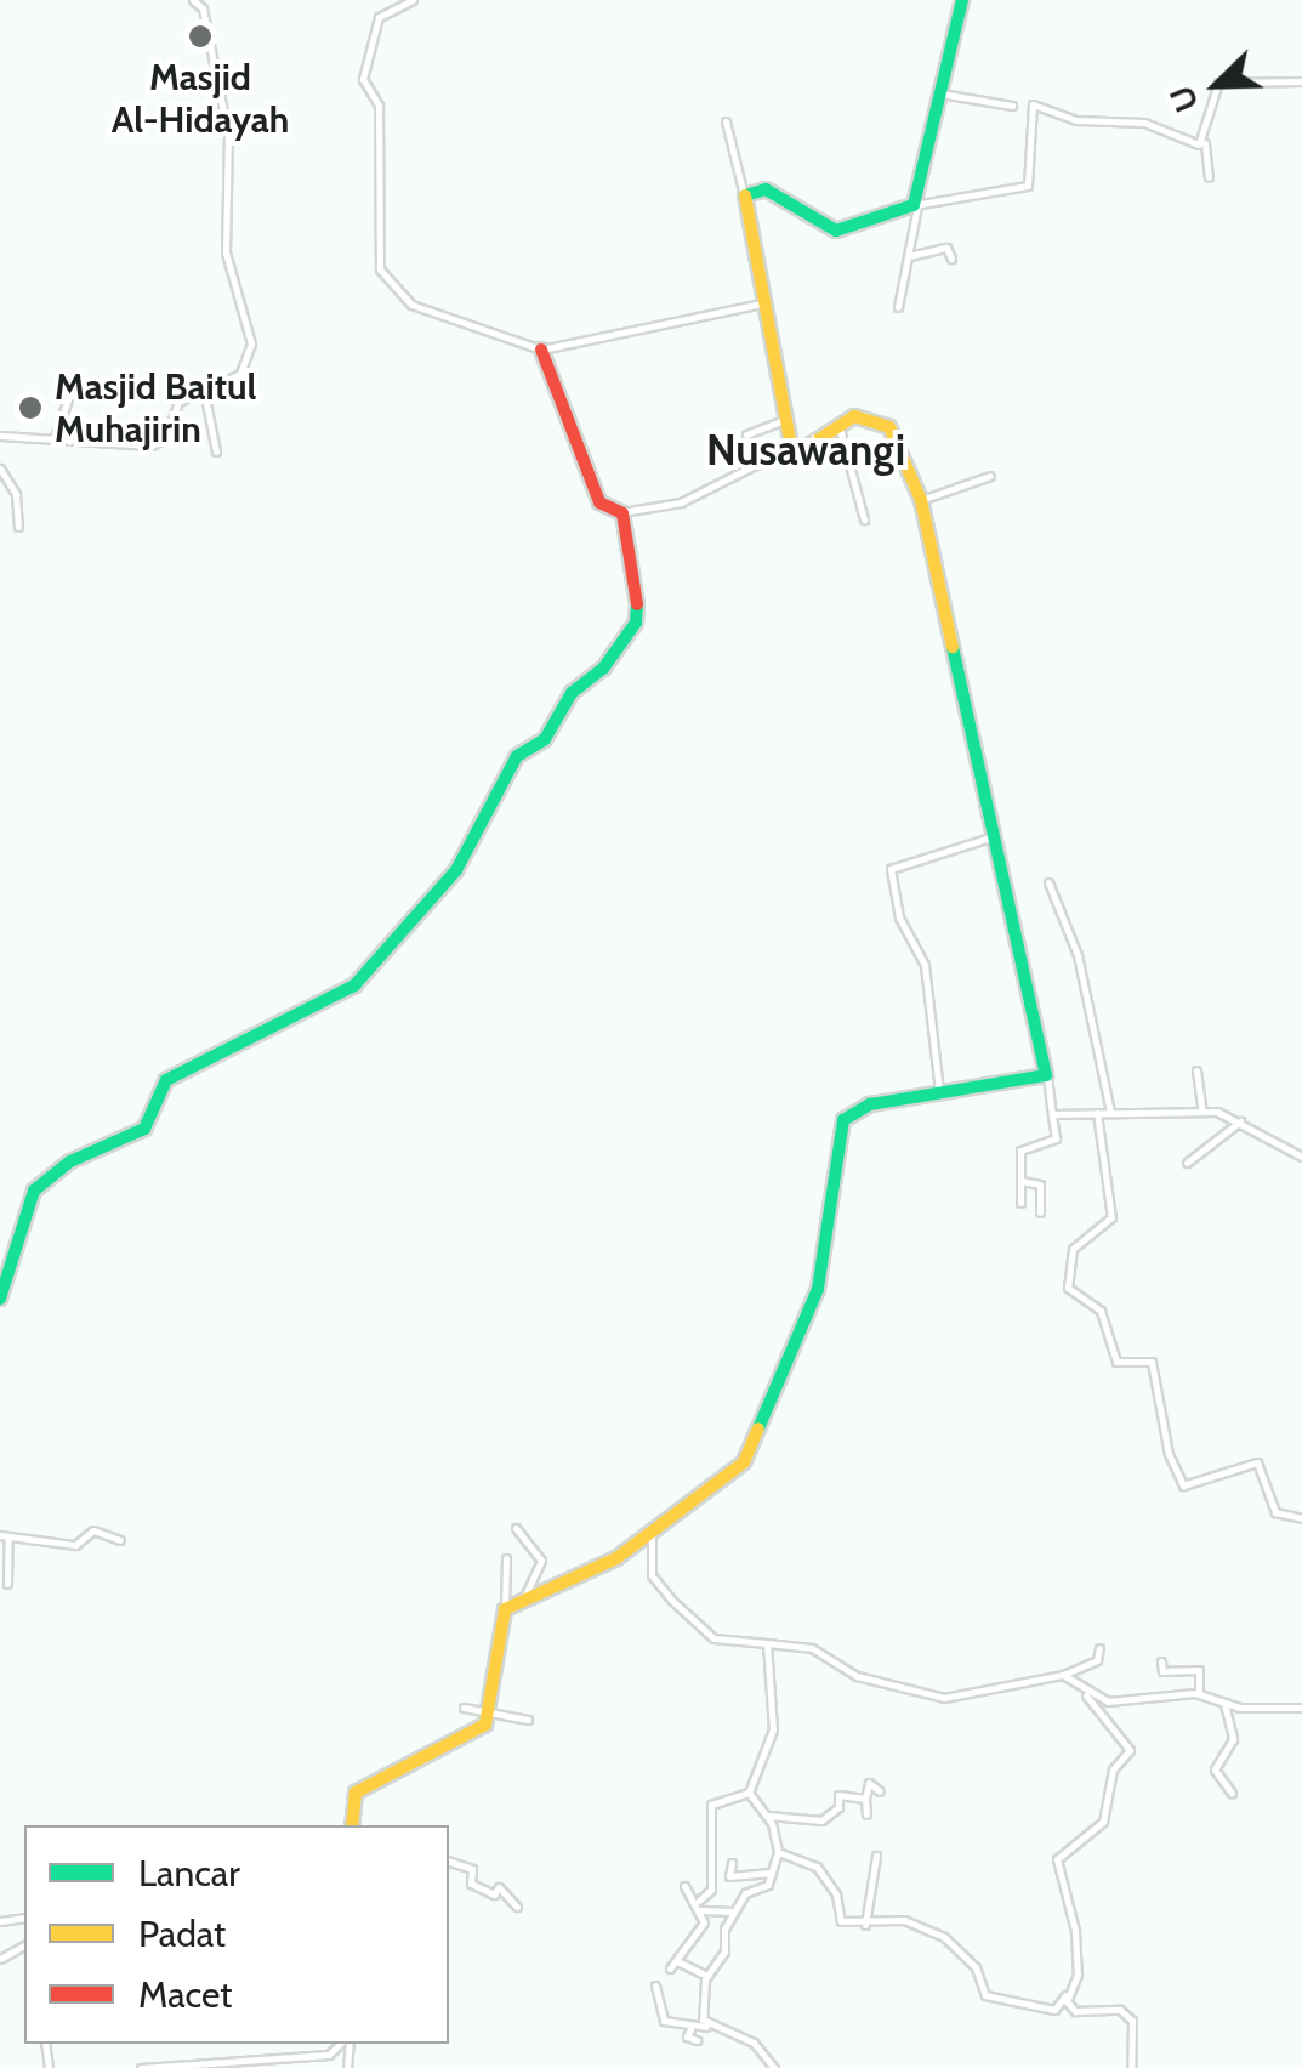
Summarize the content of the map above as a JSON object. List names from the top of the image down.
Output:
{
  "districts": ["Nusawangi"],
  "places": ["Masjid Al-Hidayah", "Masjid Baitul Muhajirin"],
  "legend": ["Lancar", "Padat", "Macet"],
  "north": "bottom left"
}
